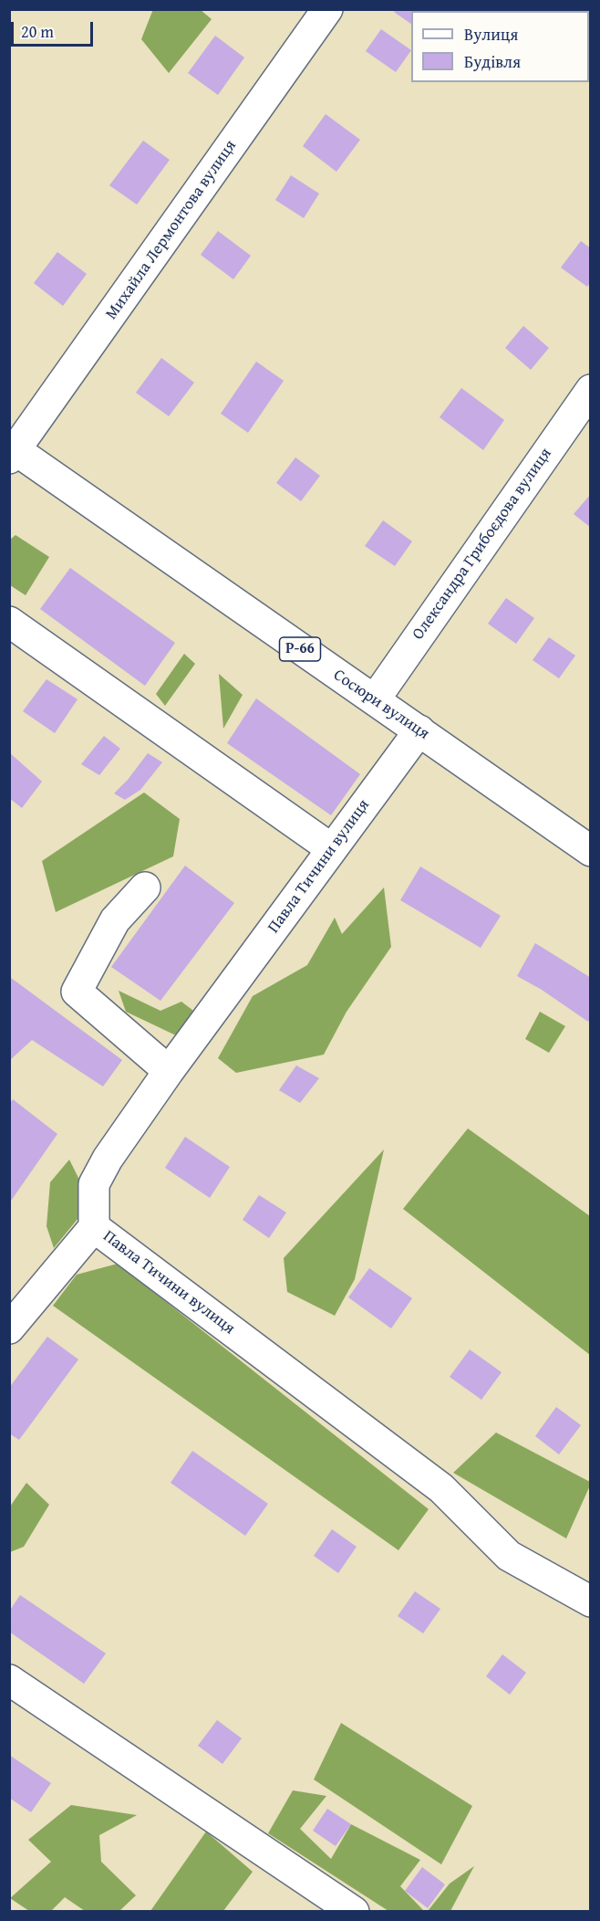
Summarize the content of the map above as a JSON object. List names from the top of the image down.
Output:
{
  "streets": {
    "street": [
      "Михайла Лермонтова вулиця",
      "Олександра Грибоєдова вулиця",
      "Р-66",
      "Сосюри вулиця",
      "Павла Тичини вулиця"
    ]
  },
  "crossings": [
    ["Михайла Лермонтова вулиця", "Сосюри вулиця"],
    ["Олександра Грибоєдова вулиця", "Сосюри вулиця"],
    ["Сосюри вулиця", "Павла Тичини вулиця"]
  ],
  "legend": ["Вулиця", "Будівля"],
  "scale_bar": "20 m"
}
